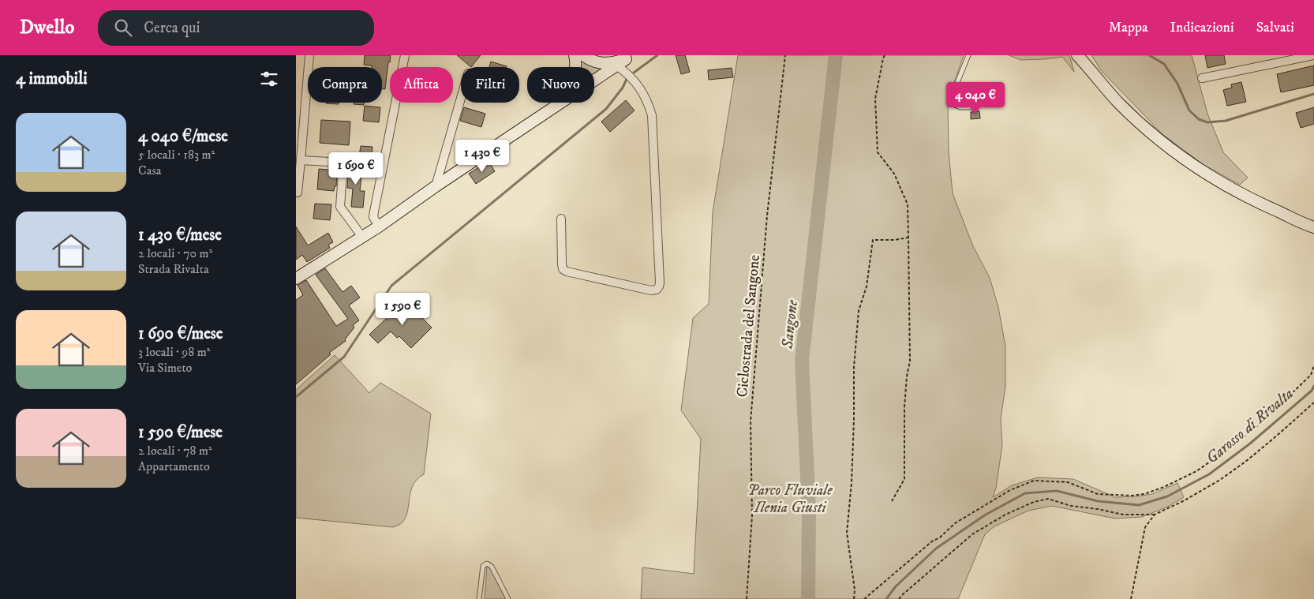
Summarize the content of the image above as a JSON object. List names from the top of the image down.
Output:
{
  "streets": {
    "path": ["Ciclostrada del Sangone"]
  },
  "water": ["Sangone", "Garosso di Rivalta"],
  "parks": ["Parco Fluviale Ilenia Giusti"],
  "page": {
    "header": "Dwello",
    "search": "Cerca qui",
    "nav": ["Mappa", "Indicazioni", "Salvati"],
    "heading": "4 immobili",
    "chip": [
      "Compra",
      "Affitta",
      "Filtri",
      "Nuovo"
    ],
    "price": [
      "4 040 €",
      "1 430 €",
      "1 690 €",
      "1 590 €"
    ],
    "list": [
      {
        "name": "4 040 €/mese",
        "note": "5 locali · 183 m² · Casa"
      },
      {
        "name": "1 430 €/mese",
        "note": "2 locali · 70 m² · Strada Rivalta"
      },
      {
        "name": "1 690 €/mese",
        "note": "3 locali · 98 m² · Via Simeto"
      },
      {
        "name": "1 590 €/mese",
        "note": "2 locali · 78 m² · Appartamento"
      }
    ]
  }
}
